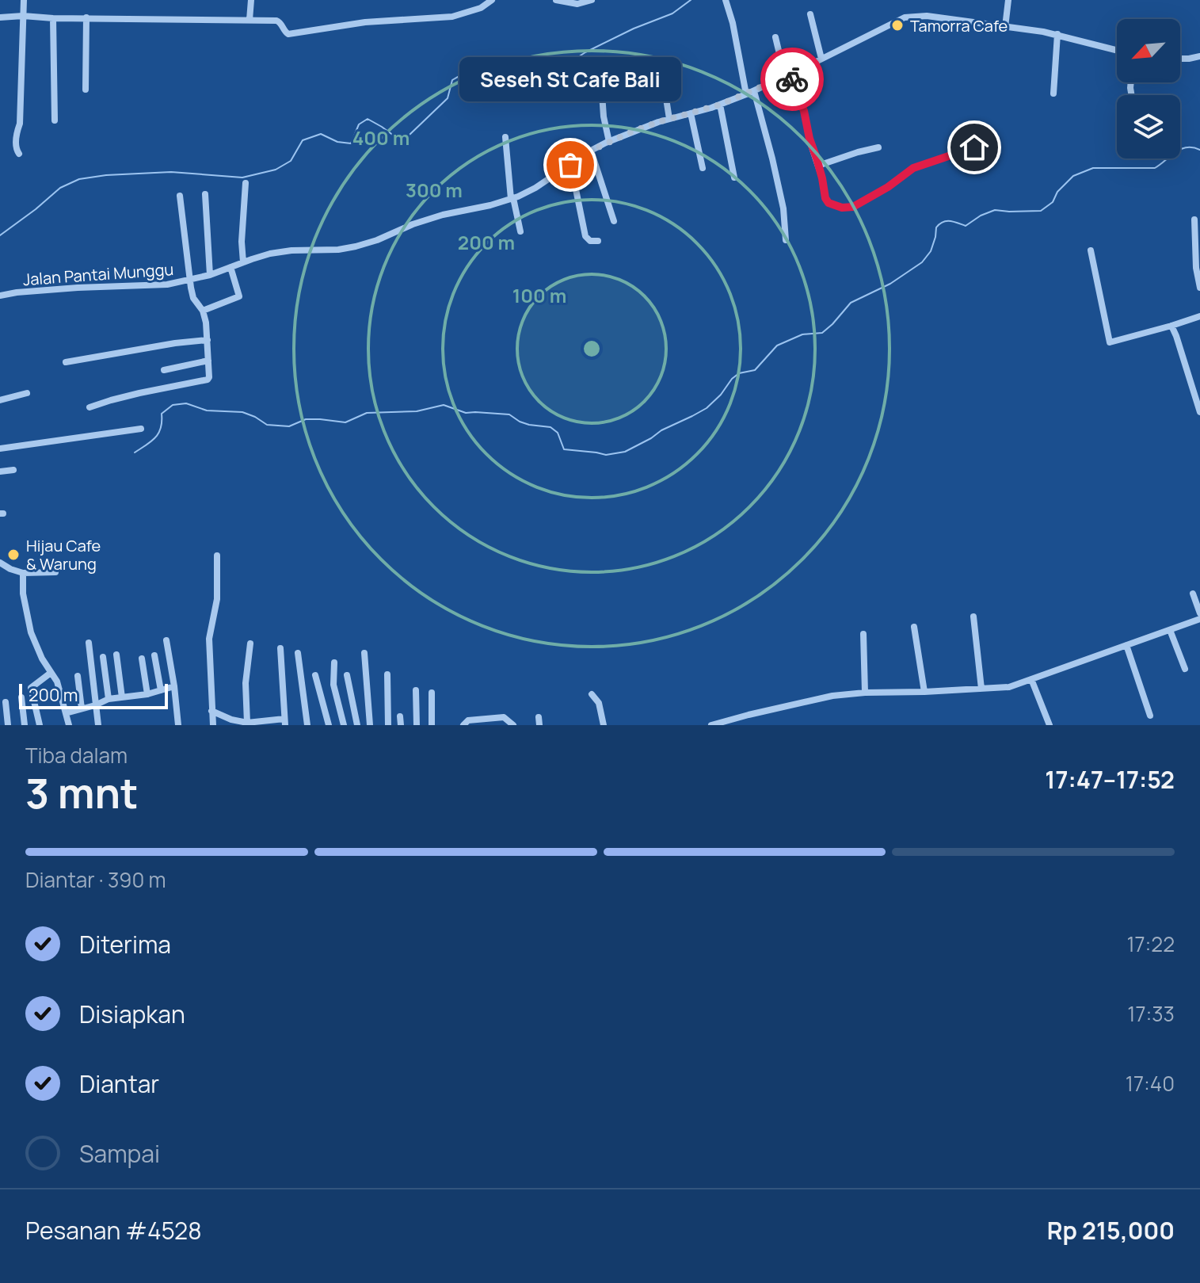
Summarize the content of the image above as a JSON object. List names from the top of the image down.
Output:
{
  "streets": {
    "street": ["Jalan Pantai Munggu"]
  },
  "places": ["Tamorra Cafe", "Seseh St Cafe Bali", "Hijau Cafe & Warung"],
  "scale_bar": "200 m",
  "north": "bottom left",
  "page": {
    "bubble": "Seseh St Cafe Bali",
    "scale": "200 m",
    "heading": ["3 mnt", "Tiba dalam", "17:47–17:52"],
    "panel": ["Pesanan #4528", "Rp 215,000"],
    "bar": "Diantar · 390 m",
    "list": [
      ["Diterima", "17:22"],
      ["Disiapkan", "17:33"],
      ["Diantar", "17:40"],
      "Sampai"
    ]
  },
  "rings": [
    "400 m",
    "300 m",
    "200 m",
    "100 m"
  ]
}
